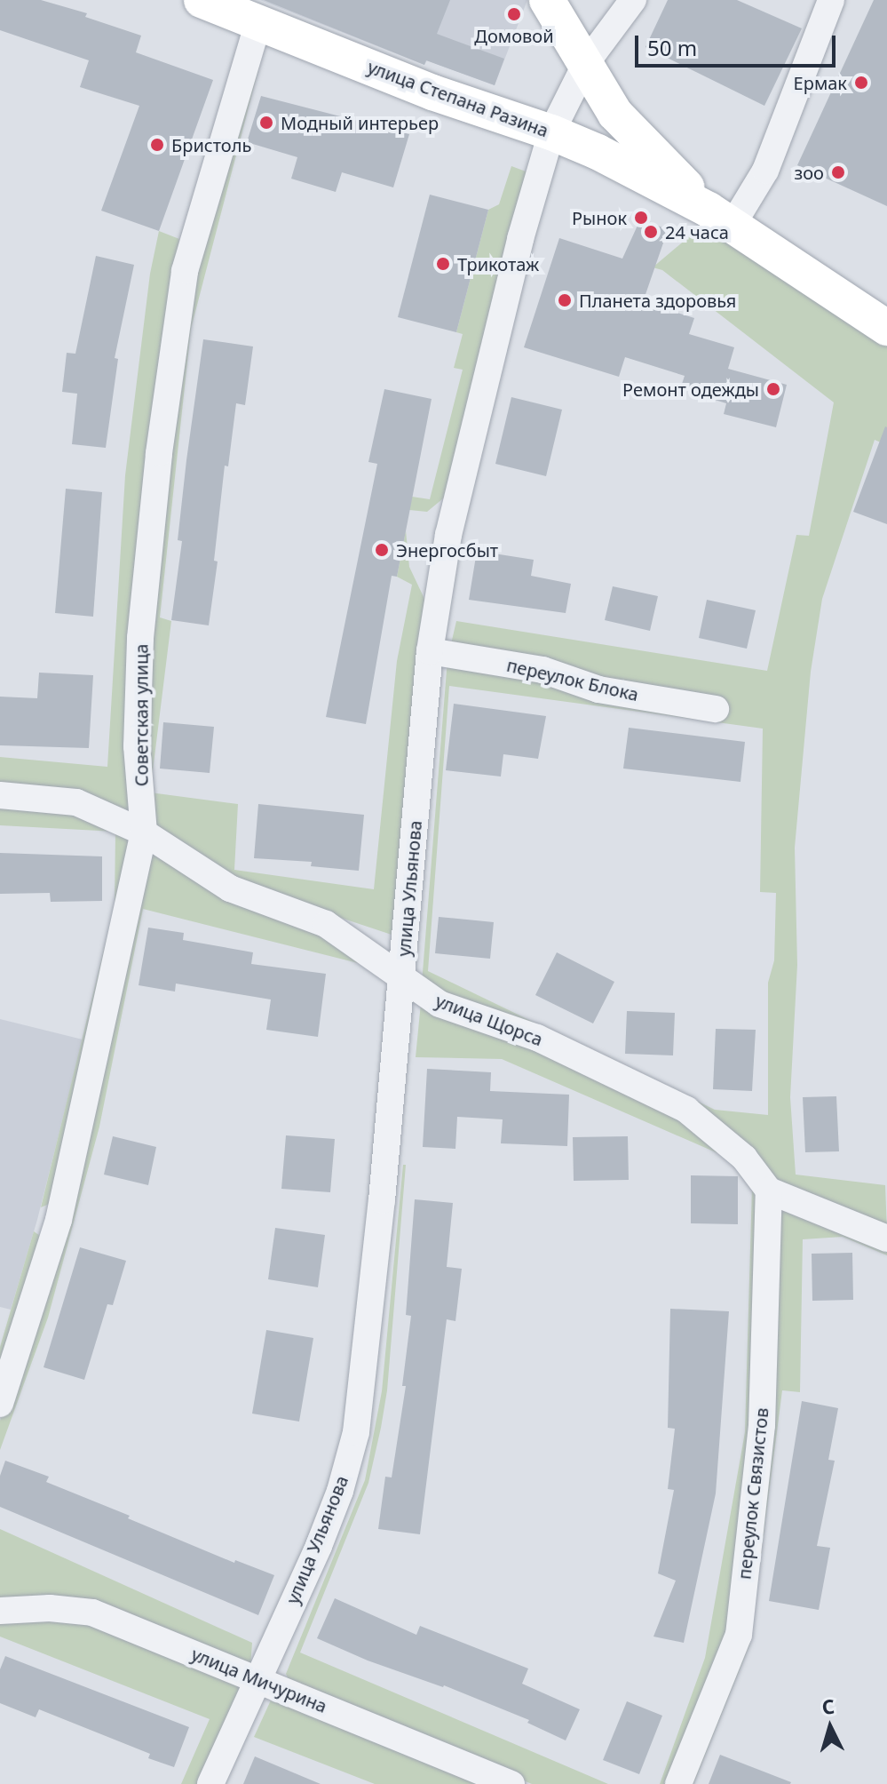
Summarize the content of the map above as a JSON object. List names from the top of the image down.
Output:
{
  "streets": {
    "main road": ["улица Степана Разина"],
    "street": [
      "переулок Блока",
      "Советская улица",
      "улица Ульянова",
      "улица Щорса",
      "переулок Связистов",
      "улица Мичурина"
    ]
  },
  "crossings": [
    ["улица Степана Разина", "Советская улица"],
    ["улица Степана Разина", "улица Ульянова"],
    ["переулок Блока", "улица Ульянова"],
    ["Советская улица", "улица Щорса"],
    ["улица Ульянова", "улица Щорса"],
    ["улица Ульянова", "улица Мичурина"],
    ["улица Щорса", "переулок Связистов"]
  ],
  "places": [
    "Домовой",
    "Ермак",
    "Модный интерьер",
    "Бристоль",
    "зоо",
    "Рынок",
    "24 часа",
    "Трикотаж",
    "Планета здоровья",
    "Ремонт одежды",
    "Энергосбыт"
  ],
  "scale_bar": "50 m",
  "north": "top"
}
